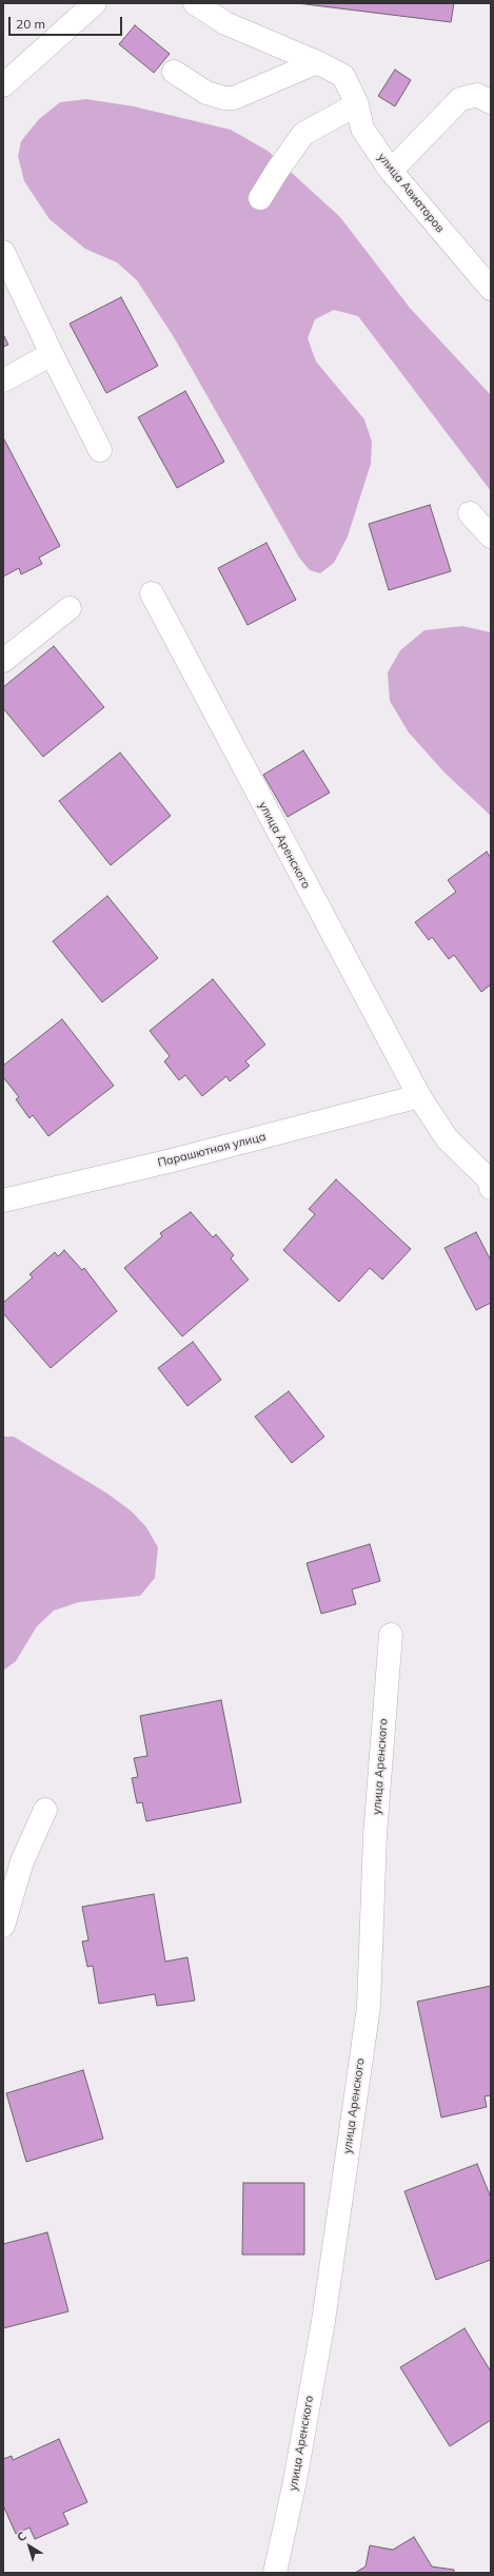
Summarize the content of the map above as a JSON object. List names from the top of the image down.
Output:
{
  "streets": {
    "street": ["улица Авиаторов", "улица Аренского", "Парашютная улица"]
  },
  "crossings": [
    ["улица Аренского", "Парашютная улица"]
  ],
  "scale_bar": "20 m",
  "north": "top left"
}
